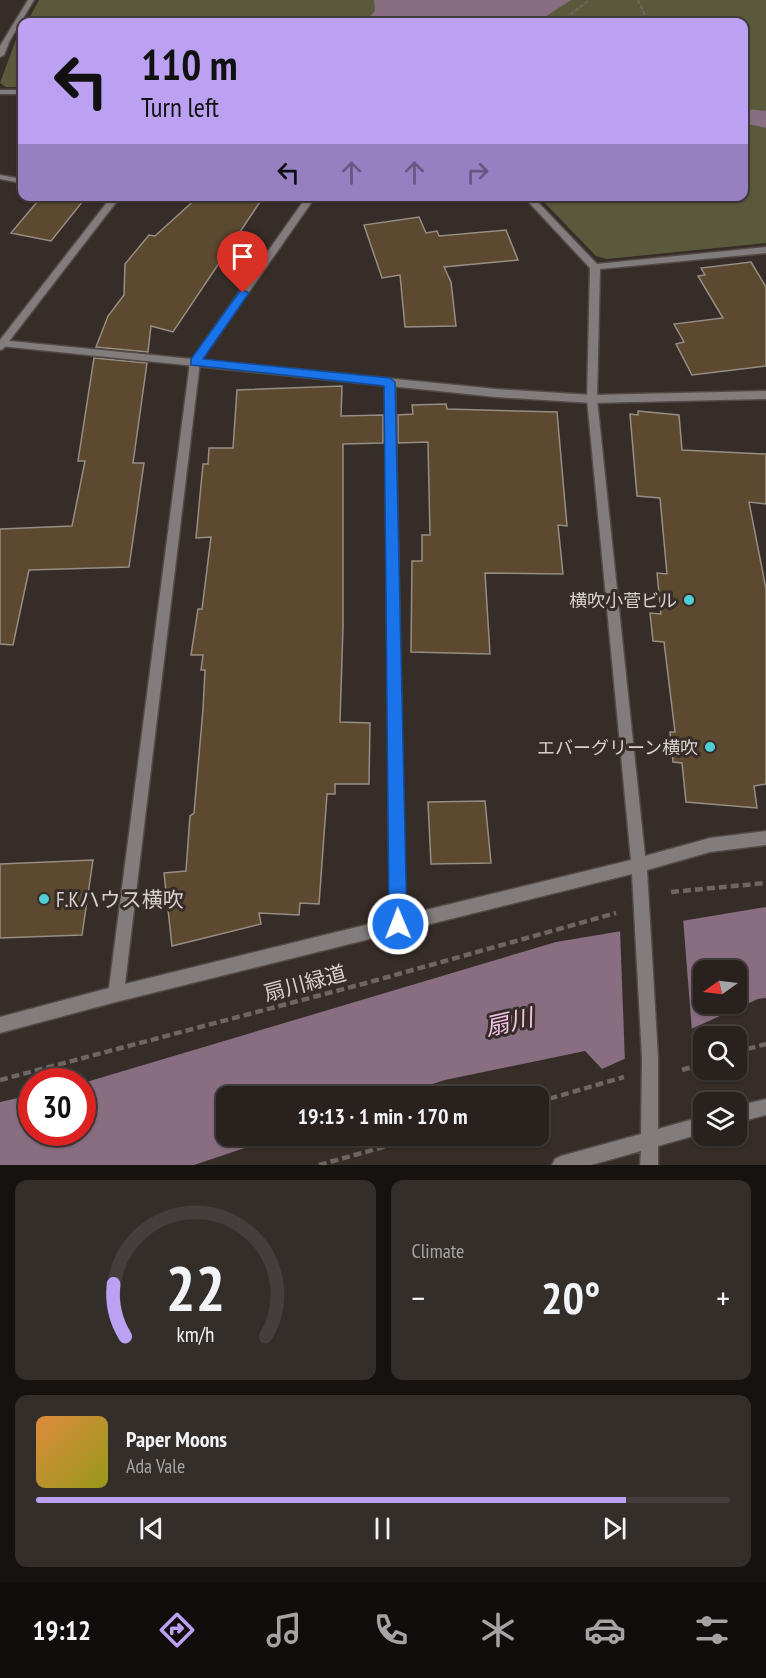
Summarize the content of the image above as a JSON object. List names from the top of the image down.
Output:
{
  "streets": {
    "path": ["扇川緑道"]
  },
  "water": ["扇川"],
  "places": ["横吹小菅ビル", "エバーグリーン横吹", "F.Kハウス横吹"],
  "north": "left",
  "page": {
    "turn": ["110 m", "Turn left"],
    "limit": "30",
    "trip": "19:13 · 1 min · 170 m",
    "tile": "Climate",
    "heat": ["−", "20°", "+"],
    "song": ["Paper Moons", "Ada Vale"],
    "tabs": "19:12",
    "gauge": ["22", "km/h"]
  }
}
